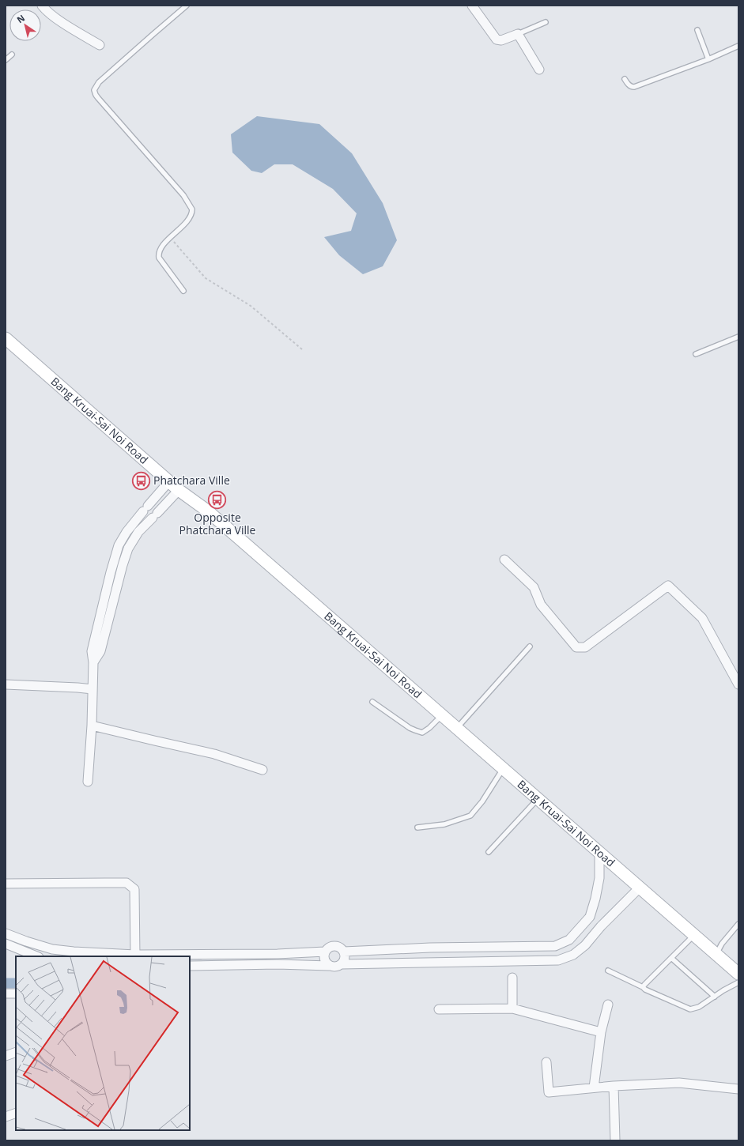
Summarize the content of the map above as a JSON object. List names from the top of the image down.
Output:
{
  "streets": {
    "main road": ["Bang Kruai-Sai Noi Road"]
  },
  "places": {
    "bus stop": ["Phatchara Ville", "Opposite Phatchara Ville"]
  },
  "north": "top left"
}
